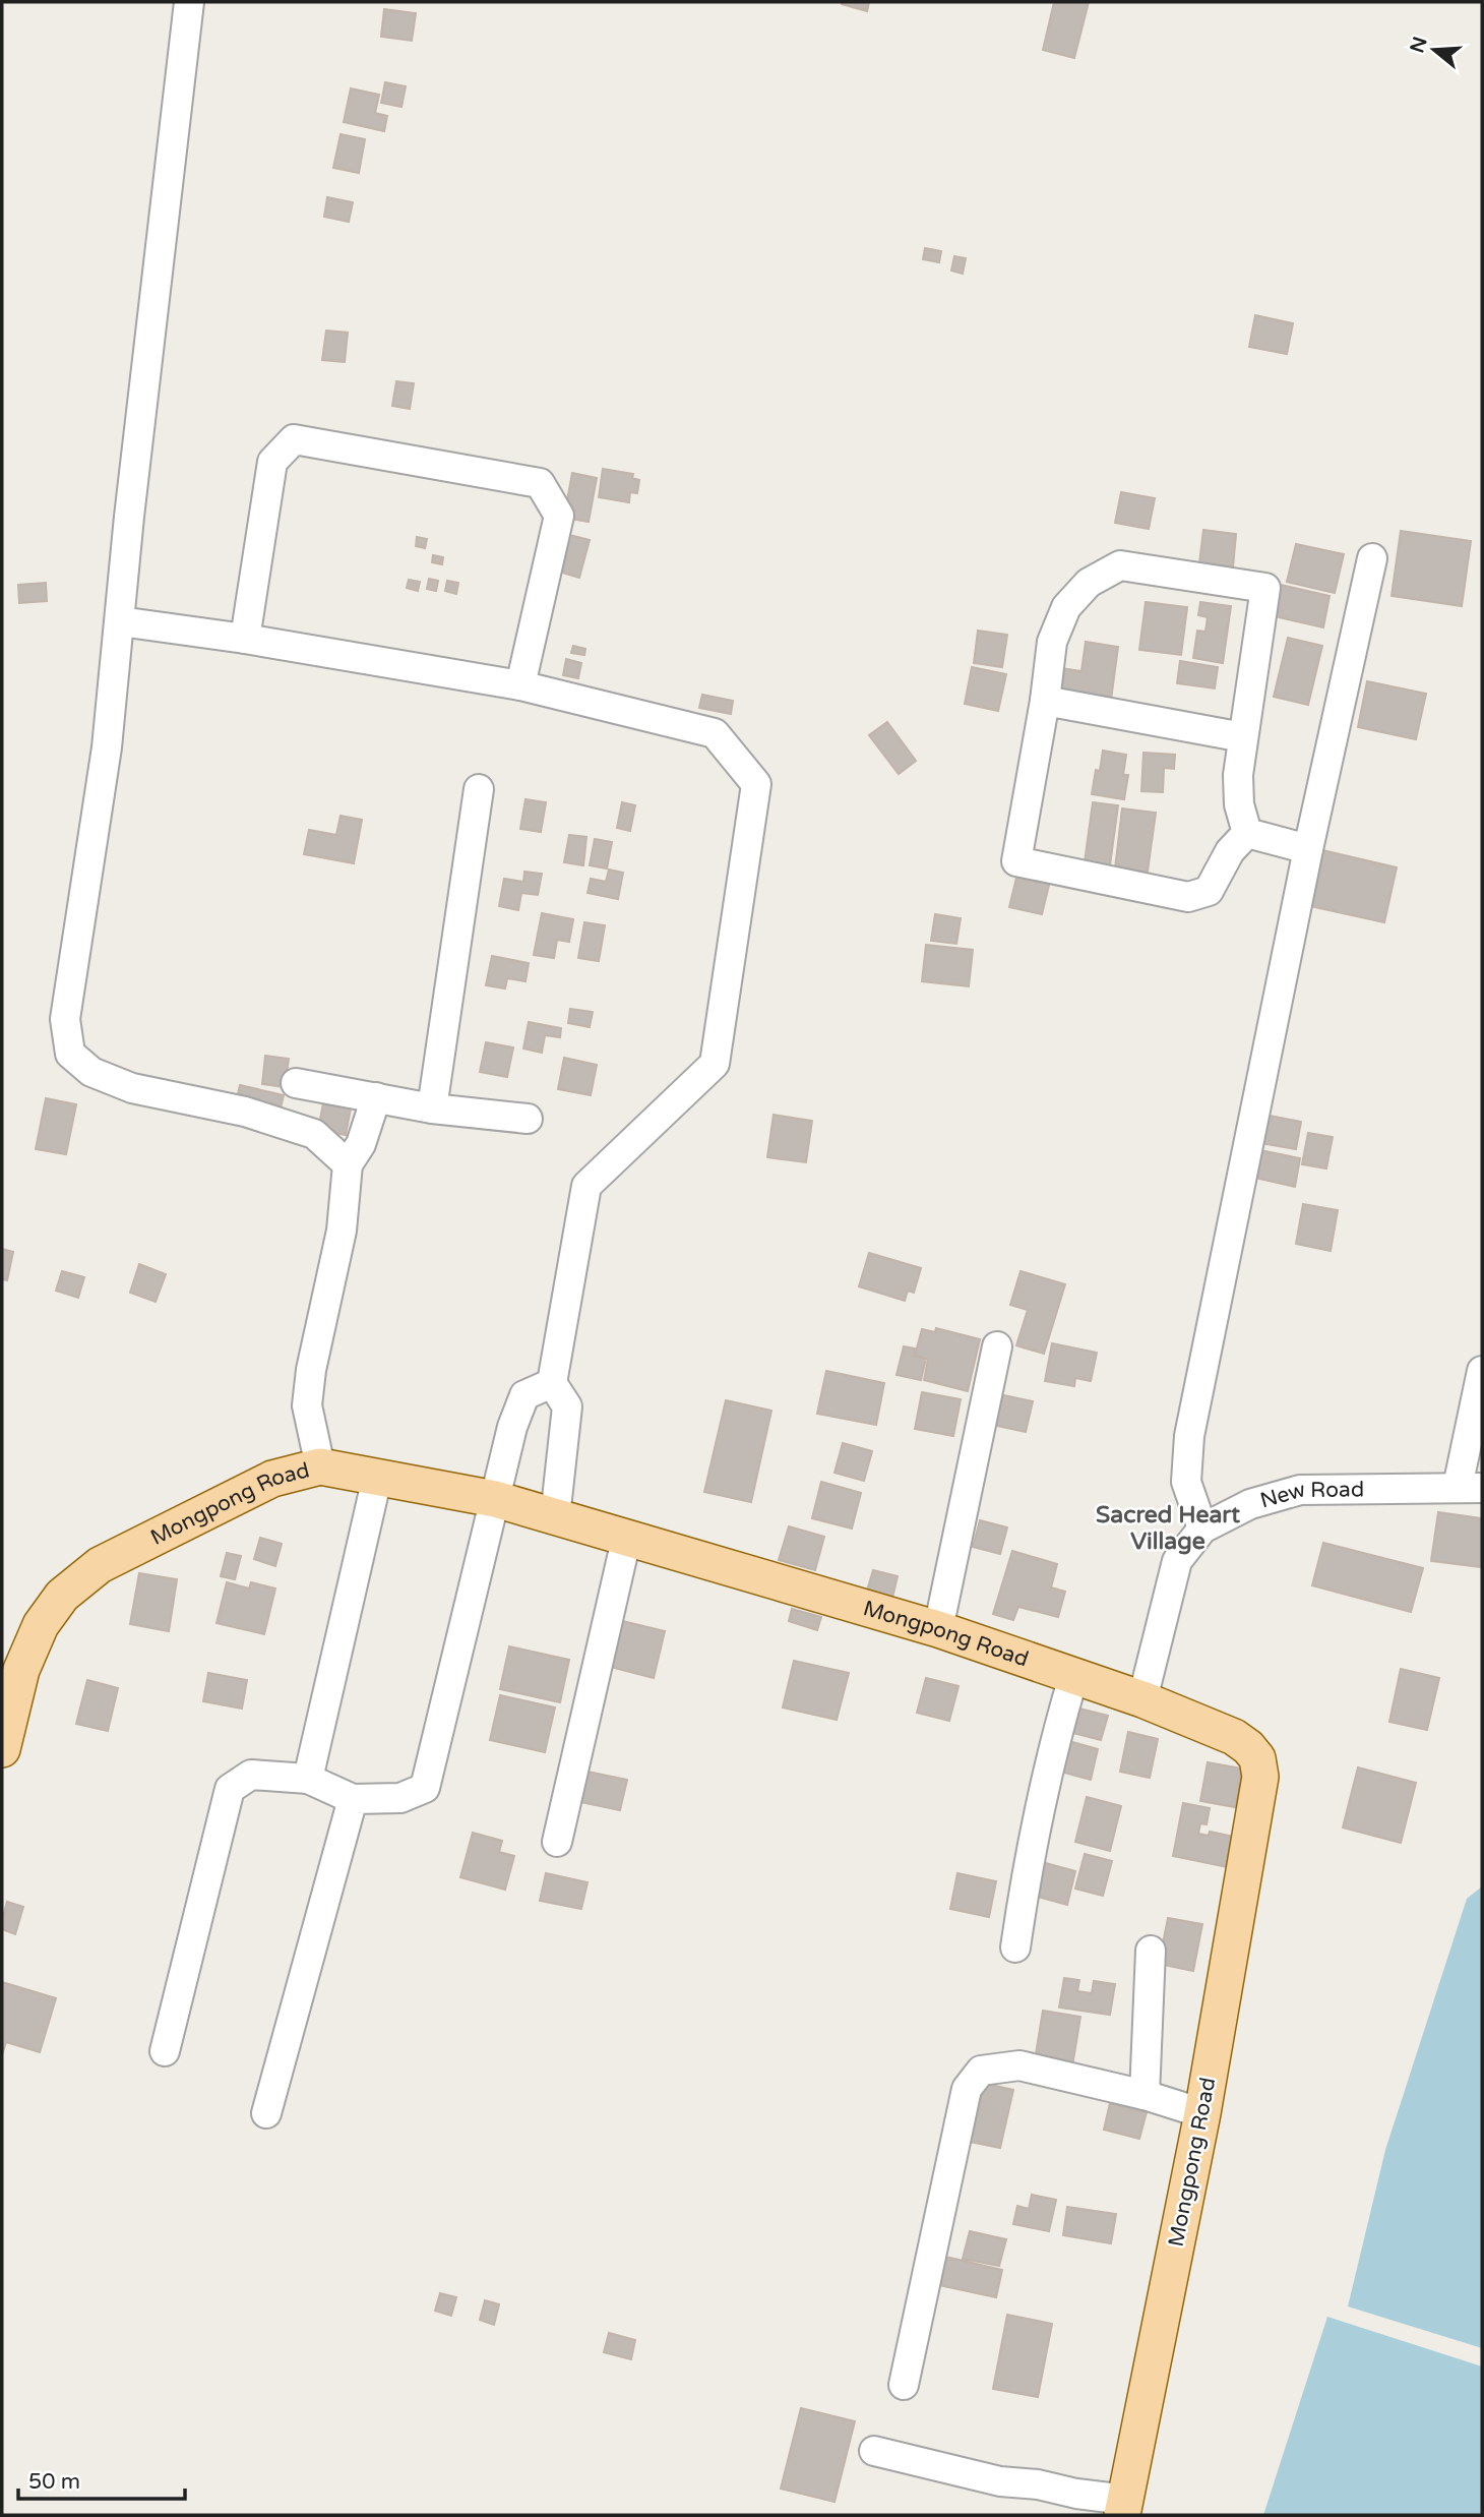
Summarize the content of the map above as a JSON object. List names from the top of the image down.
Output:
{
  "streets": {
    "main road": ["Mongpong Road"],
    "street": ["New Road"]
  },
  "crossings": [
    ["New Road", "Mongpong Road"]
  ],
  "districts": ["Sacred Heart Village"],
  "scale_bar": "50 m",
  "north": "left"
}
